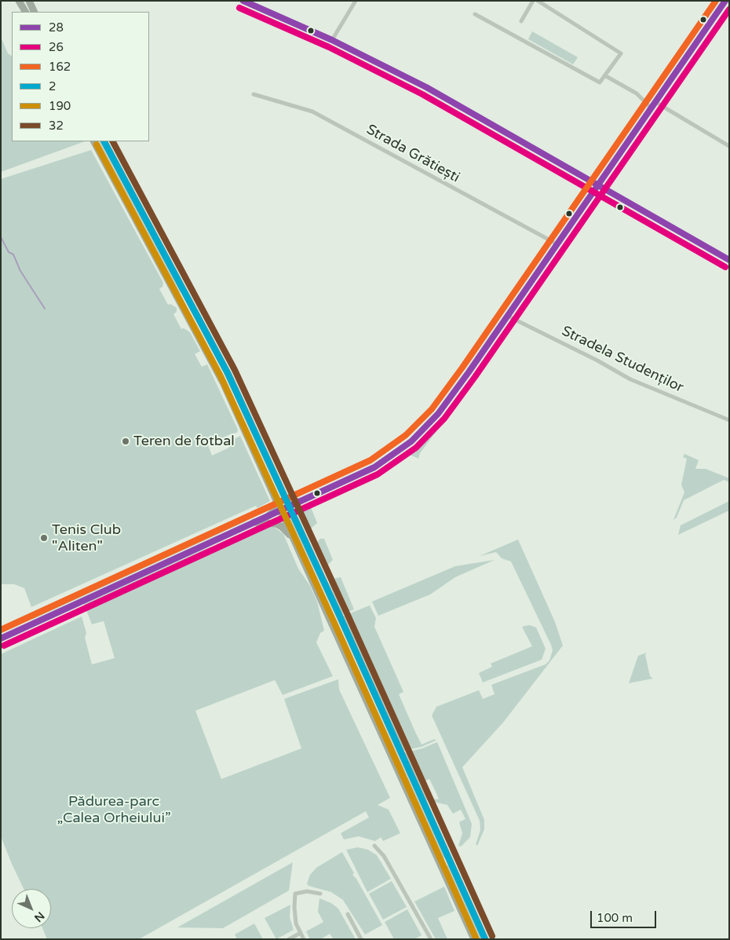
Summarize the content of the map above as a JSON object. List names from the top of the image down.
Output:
{
  "streets": {
    "street": ["Strada Grătiești", "Stradela Studenților"]
  },
  "parks": ["Pădurea-parc „Calea Orheiului”"],
  "places": ["Teren de fotbal", "Tenis Club \"Aliten\""],
  "lines": [
    "transit line 28",
    "transit line 162",
    "transit line 26",
    "transit line 2",
    "transit line 32",
    "transit line 190"
  ],
  "legend": [
    "28",
    "26",
    "162",
    "2",
    "190",
    "32"
  ],
  "scale_bar": "100 m",
  "north": "bottom right"
}
